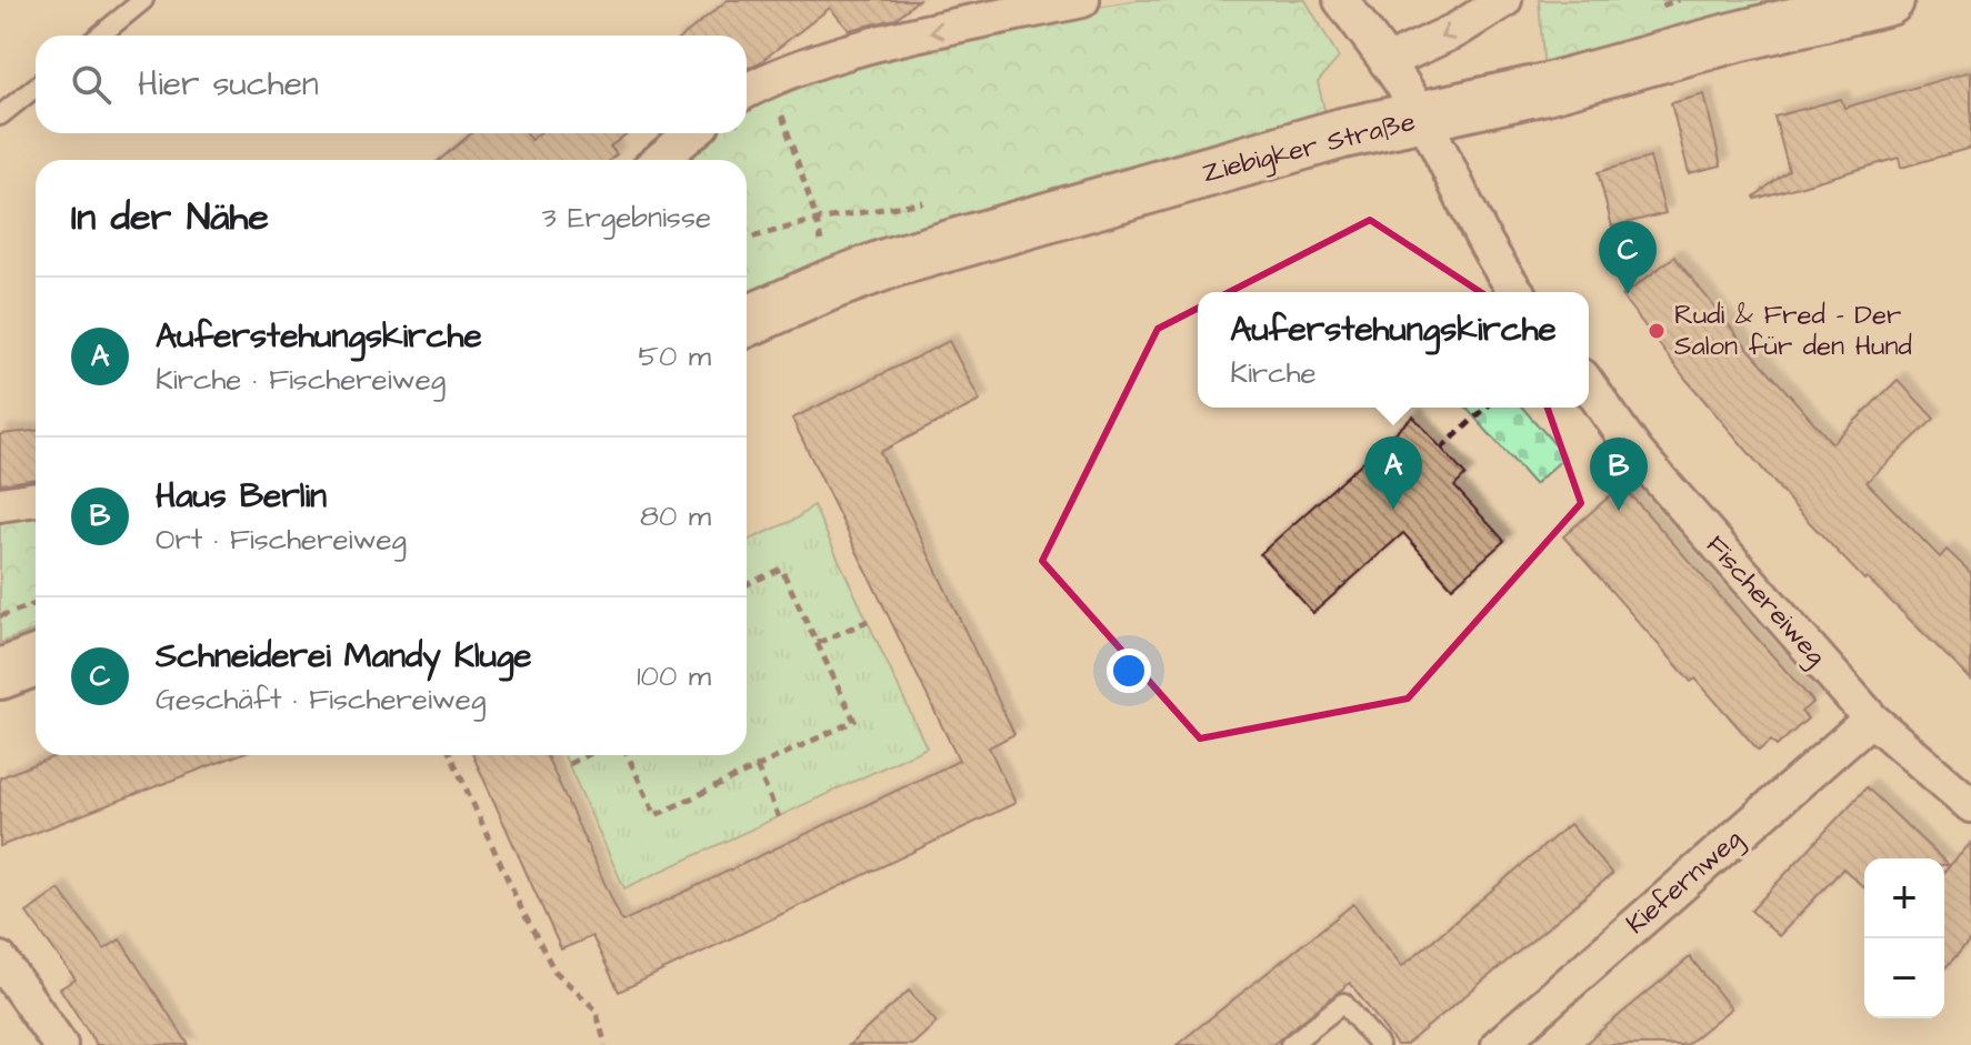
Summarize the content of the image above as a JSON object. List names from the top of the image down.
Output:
{
  "streets": {
    "main road": ["Ziebigker Straße"],
    "street": ["Fischereiweg", "Kiefernweg"]
  },
  "crossings": [
    ["Fischereiweg", "Kiefernweg"]
  ],
  "places": ["Rudi & Fred - Der Salon für den Hund"],
  "page": {
    "search": "Hier suchen",
    "heading": ["In der Nähe", "3 Ergebnisse"],
    "pins": ["C", "A", "B"],
    "list": [
      {
        "mark": "A",
        "name": "Auferstehungskirche",
        "note": "Kirche · Fischereiweg",
        "value": "50 m"
      },
      {
        "mark": "B",
        "name": "Haus Berlin",
        "note": "Ort · Fischereiweg",
        "value": "80 m"
      },
      {
        "mark": "C",
        "name": "Schneiderei Mandy Kluge",
        "note": "Geschäft · Fischereiweg",
        "value": "100 m"
      }
    ],
    "popup": ["Auferstehungskirche", "Kirche"],
    "map_buttons": ["+", "−"]
  }
}
